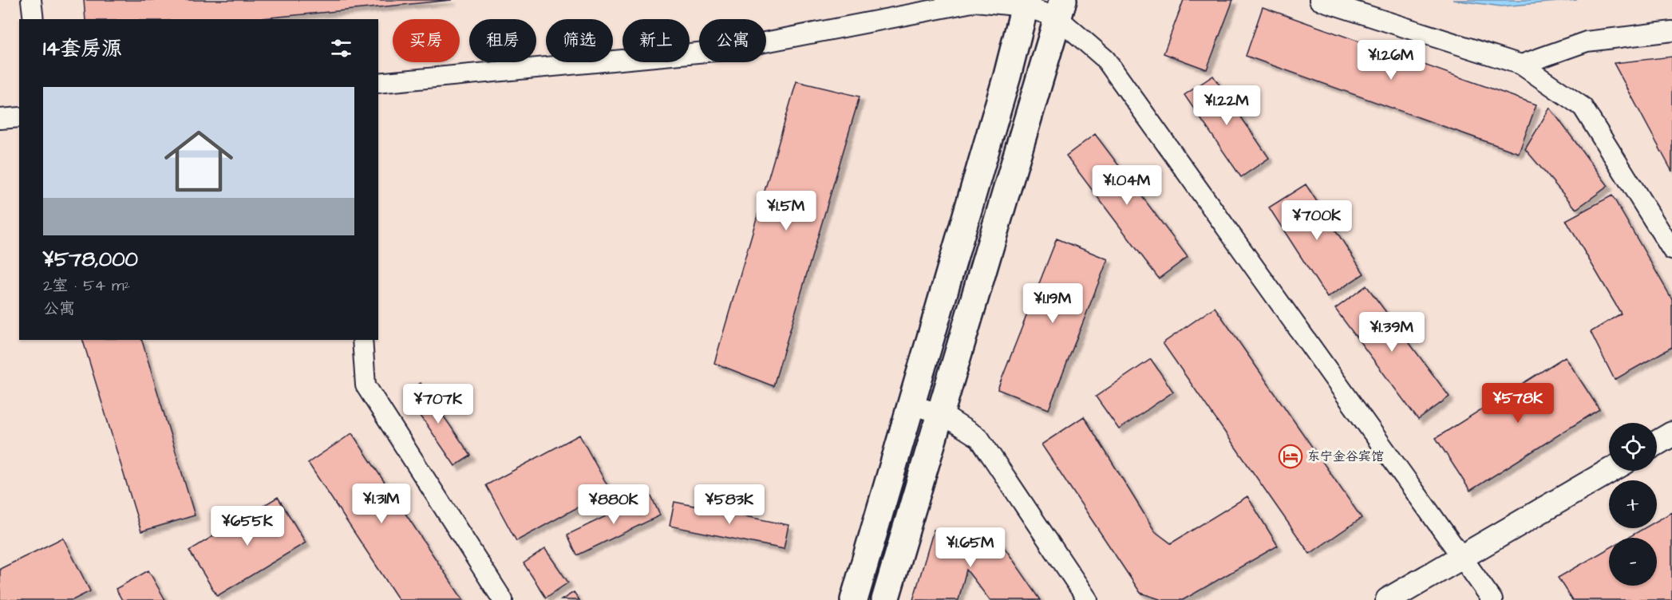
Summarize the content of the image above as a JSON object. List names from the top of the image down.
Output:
{
  "places": {
    "hotel": ["东宁金谷宾馆"]
  },
  "page": {
    "chip": [
      "买房",
      "租房",
      "筛选",
      "新上",
      "公寓"
    ],
    "heading": "14套房源",
    "price": [
      "¥1.26M",
      "¥1.22M",
      "¥1.04M",
      "¥1.5M",
      "¥700K",
      "¥1.19M",
      "¥1.39M",
      "¥578K",
      "¥707K",
      "¥1.31M",
      "¥880K",
      "¥583K",
      "¥655K",
      "¥1.65M"
    ],
    "list": [
      {
        "name": "¥578,000",
        "note": "2室 · 54 m² · 公寓"
      }
    ],
    "map_buttons": ["+", "−"]
  }
}
